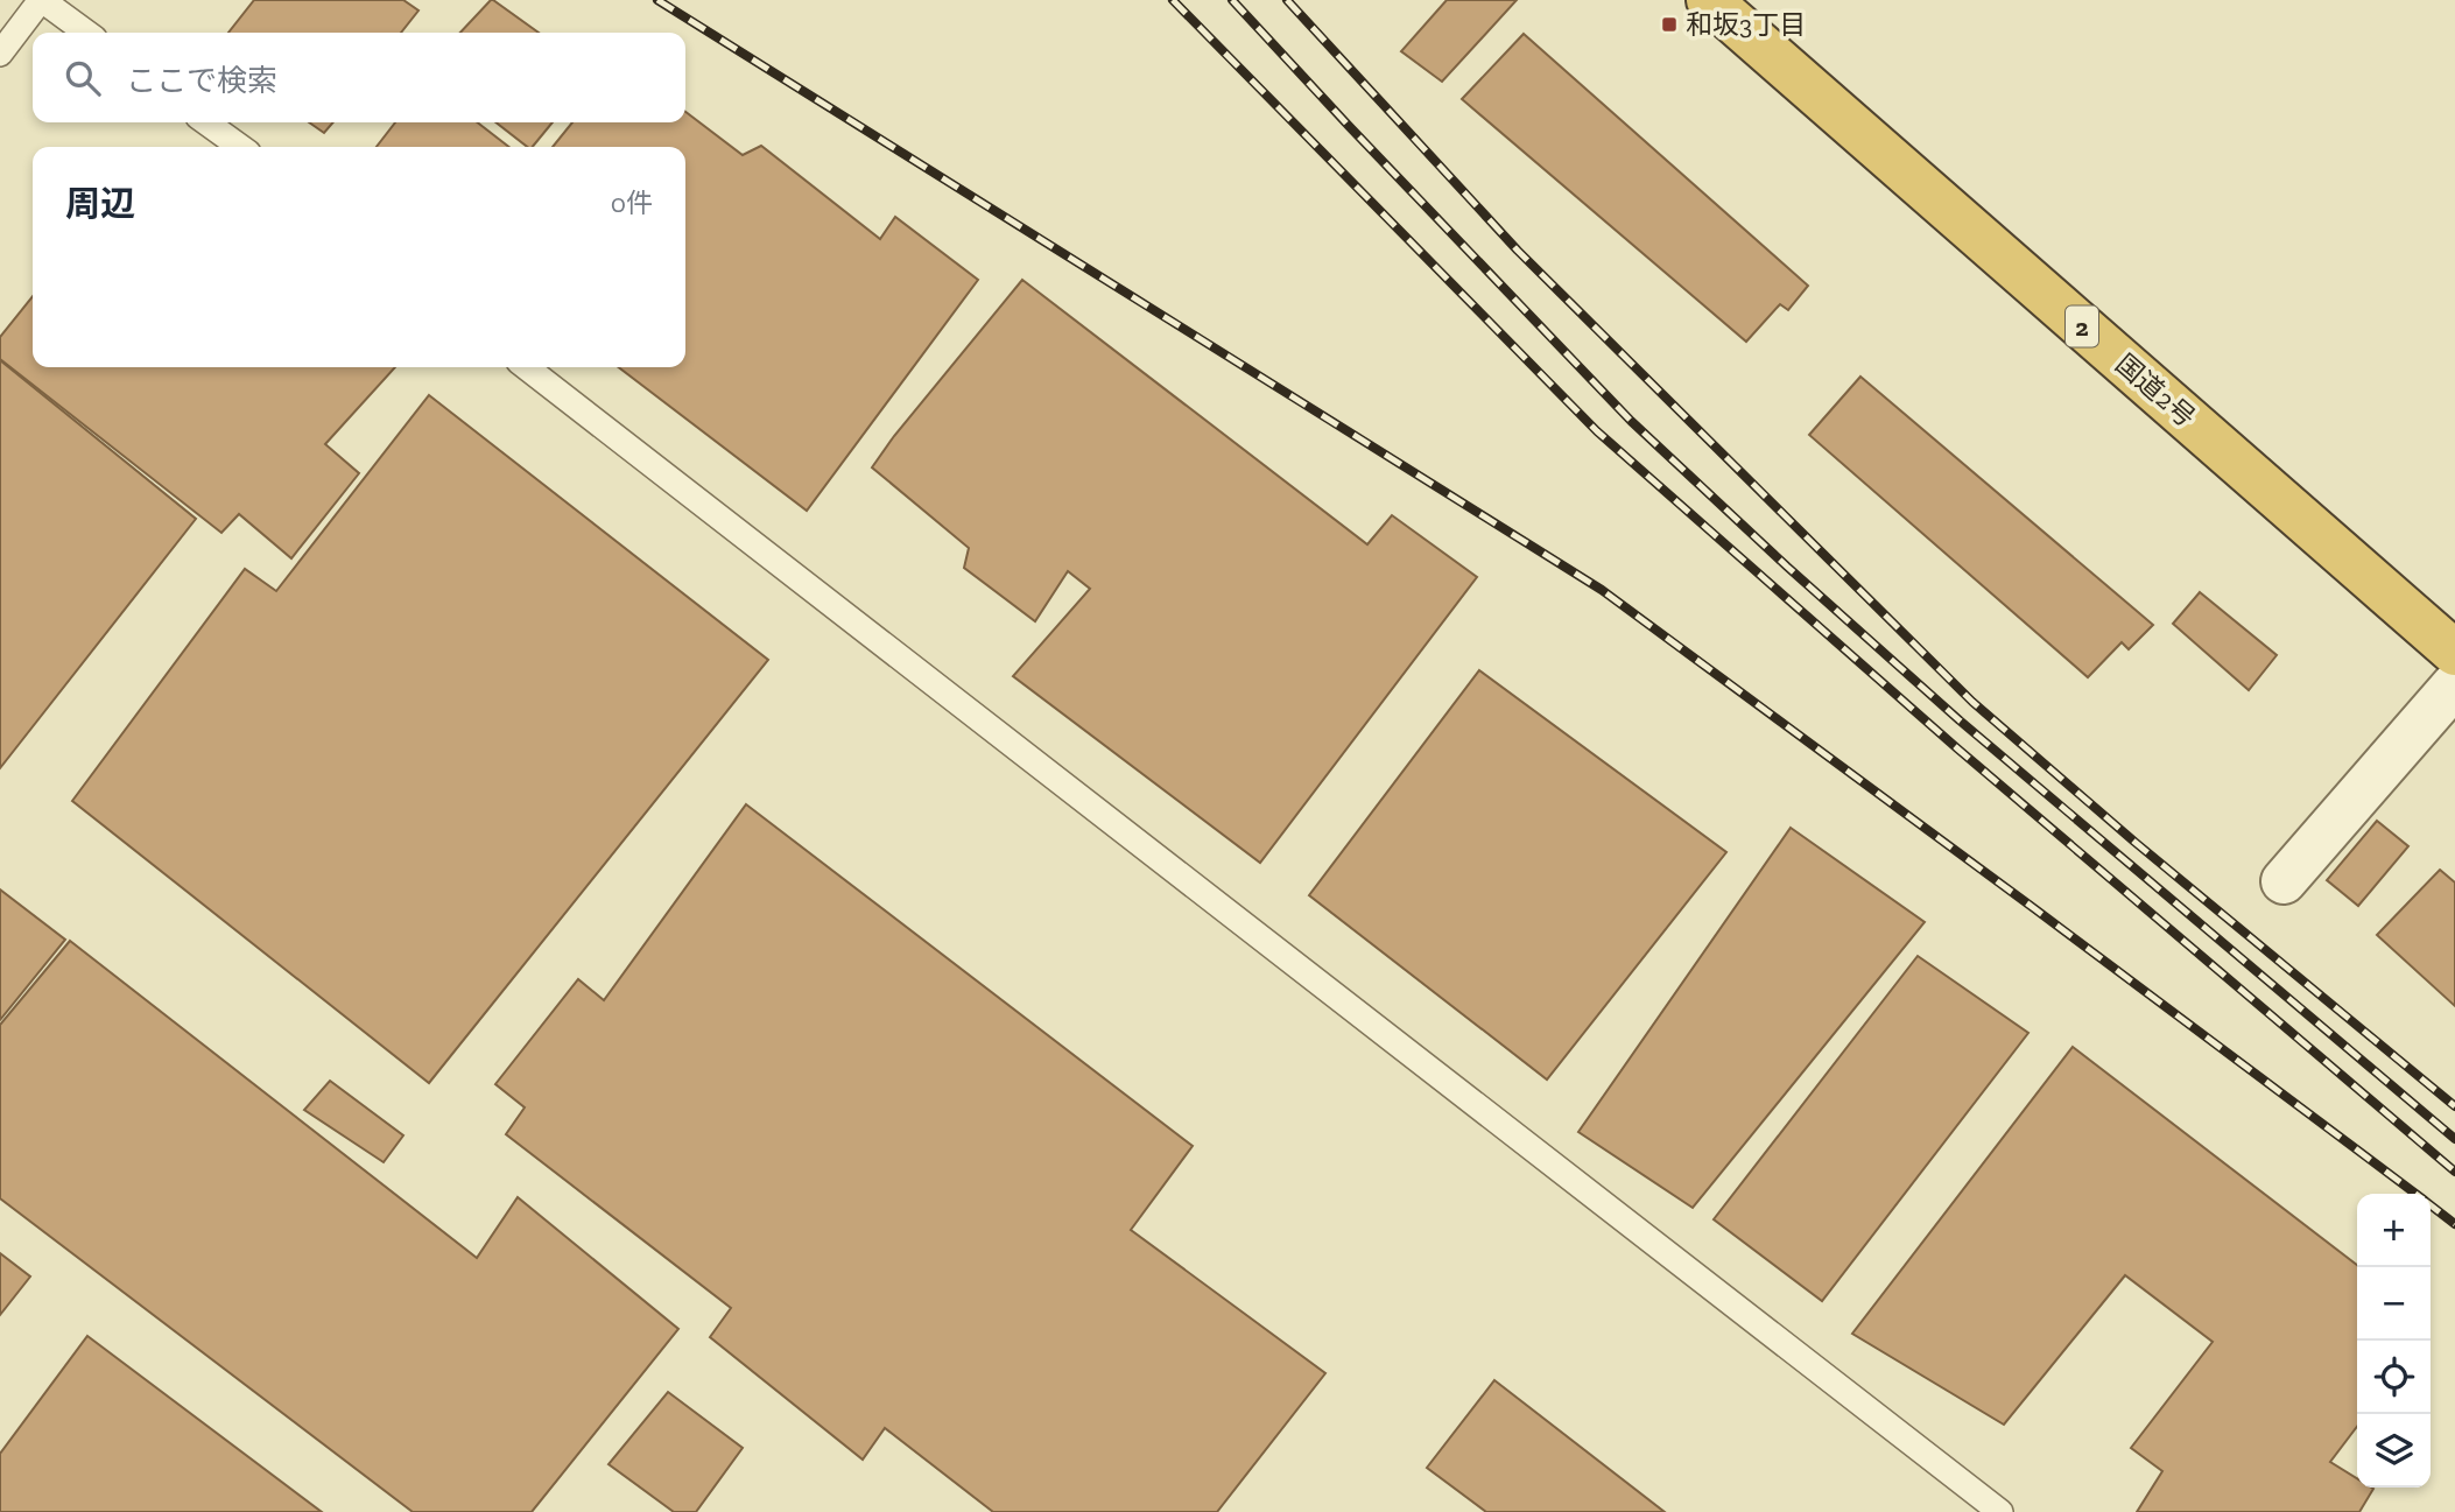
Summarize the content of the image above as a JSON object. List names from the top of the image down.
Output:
{
  "streets": {
    "highway": ["2", "国道2号"]
  },
  "places": {
    "transit": ["和坂3丁目"]
  },
  "page": {
    "search": "ここで検索",
    "heading": ["周辺", "0件"],
    "map_buttons": ["+", "−"]
  }
}
